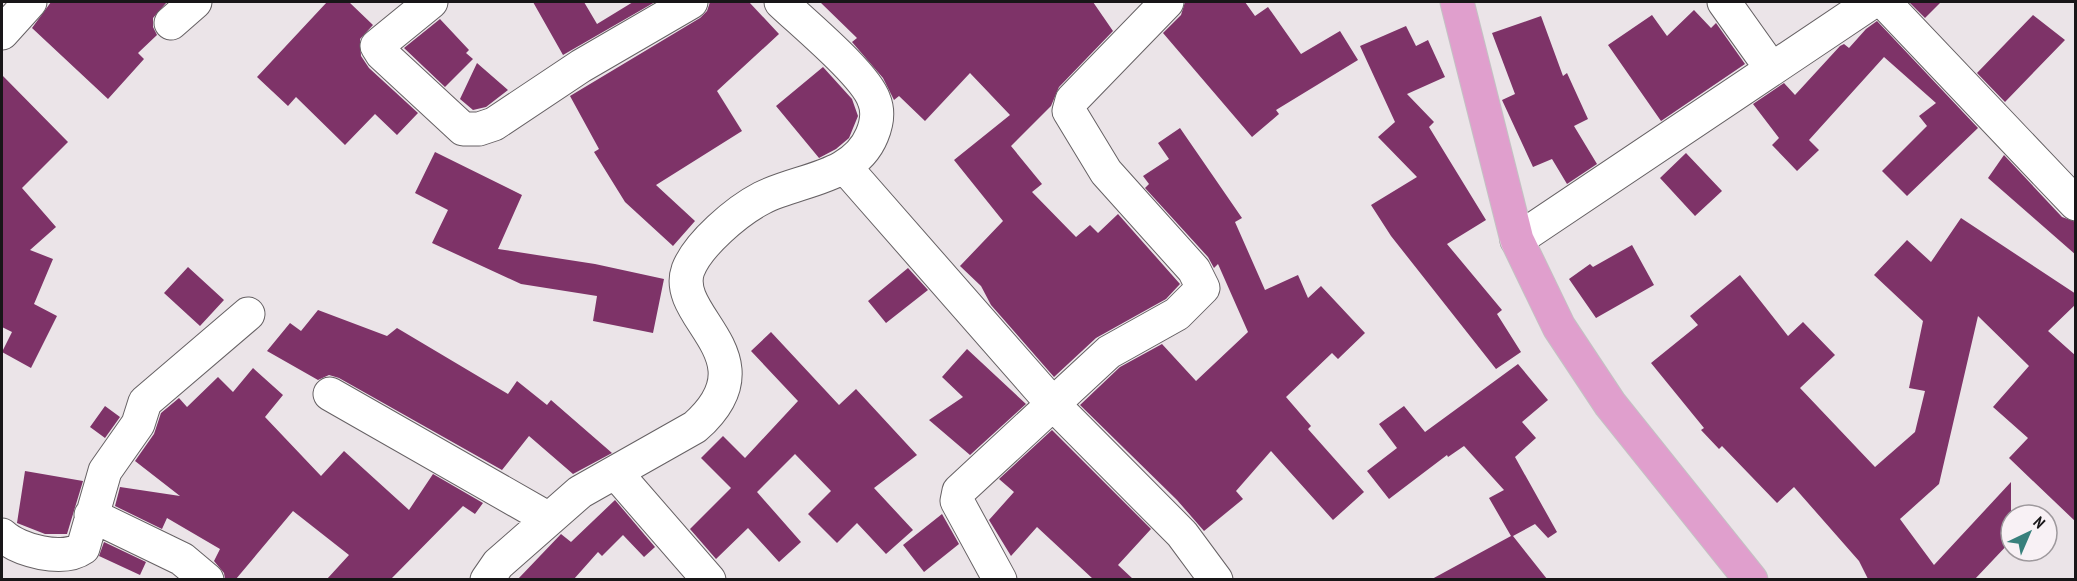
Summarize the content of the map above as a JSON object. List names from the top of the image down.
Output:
{
  "north": "top right"
}
